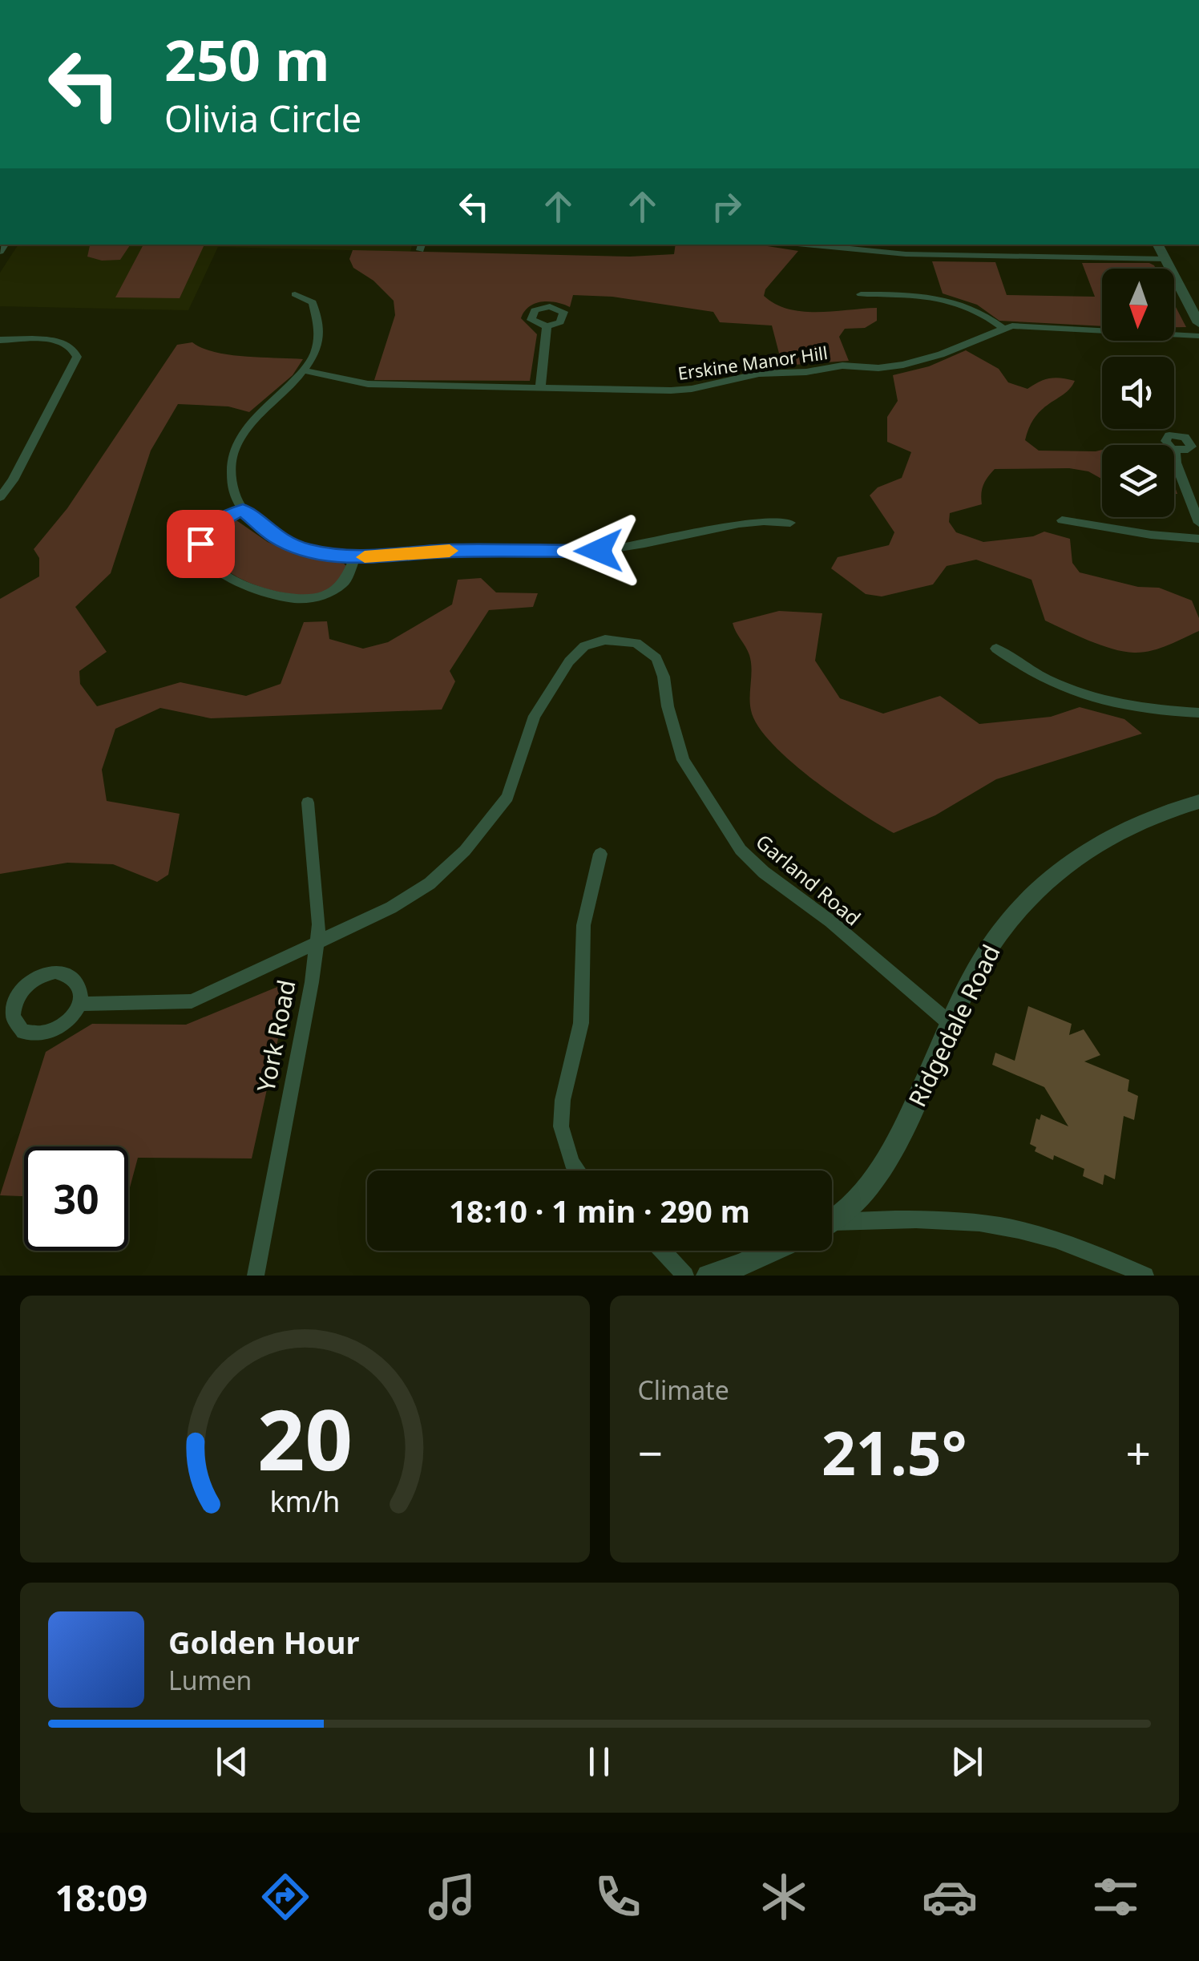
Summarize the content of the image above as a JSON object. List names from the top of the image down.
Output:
{
  "streets": {
    "street": [
      "Erskine Manor Hill",
      "Garland Road",
      "Ridgedale Road",
      "York Road"
    ]
  },
  "crossings": [
    ["Garland Road", "Ridgedale Road"],
    ["Garland Road", "York Road"]
  ],
  "north": "bottom",
  "page": {
    "turn": ["250 m", "Olivia Circle"],
    "limit": "30",
    "trip": "18:10 · 1 min · 290 m",
    "tile": "Climate",
    "heat": ["−", "21.5°", "+"],
    "song": ["Golden Hour", "Lumen"],
    "tabs": "18:09",
    "gauge": ["20", "km/h"]
  }
}
